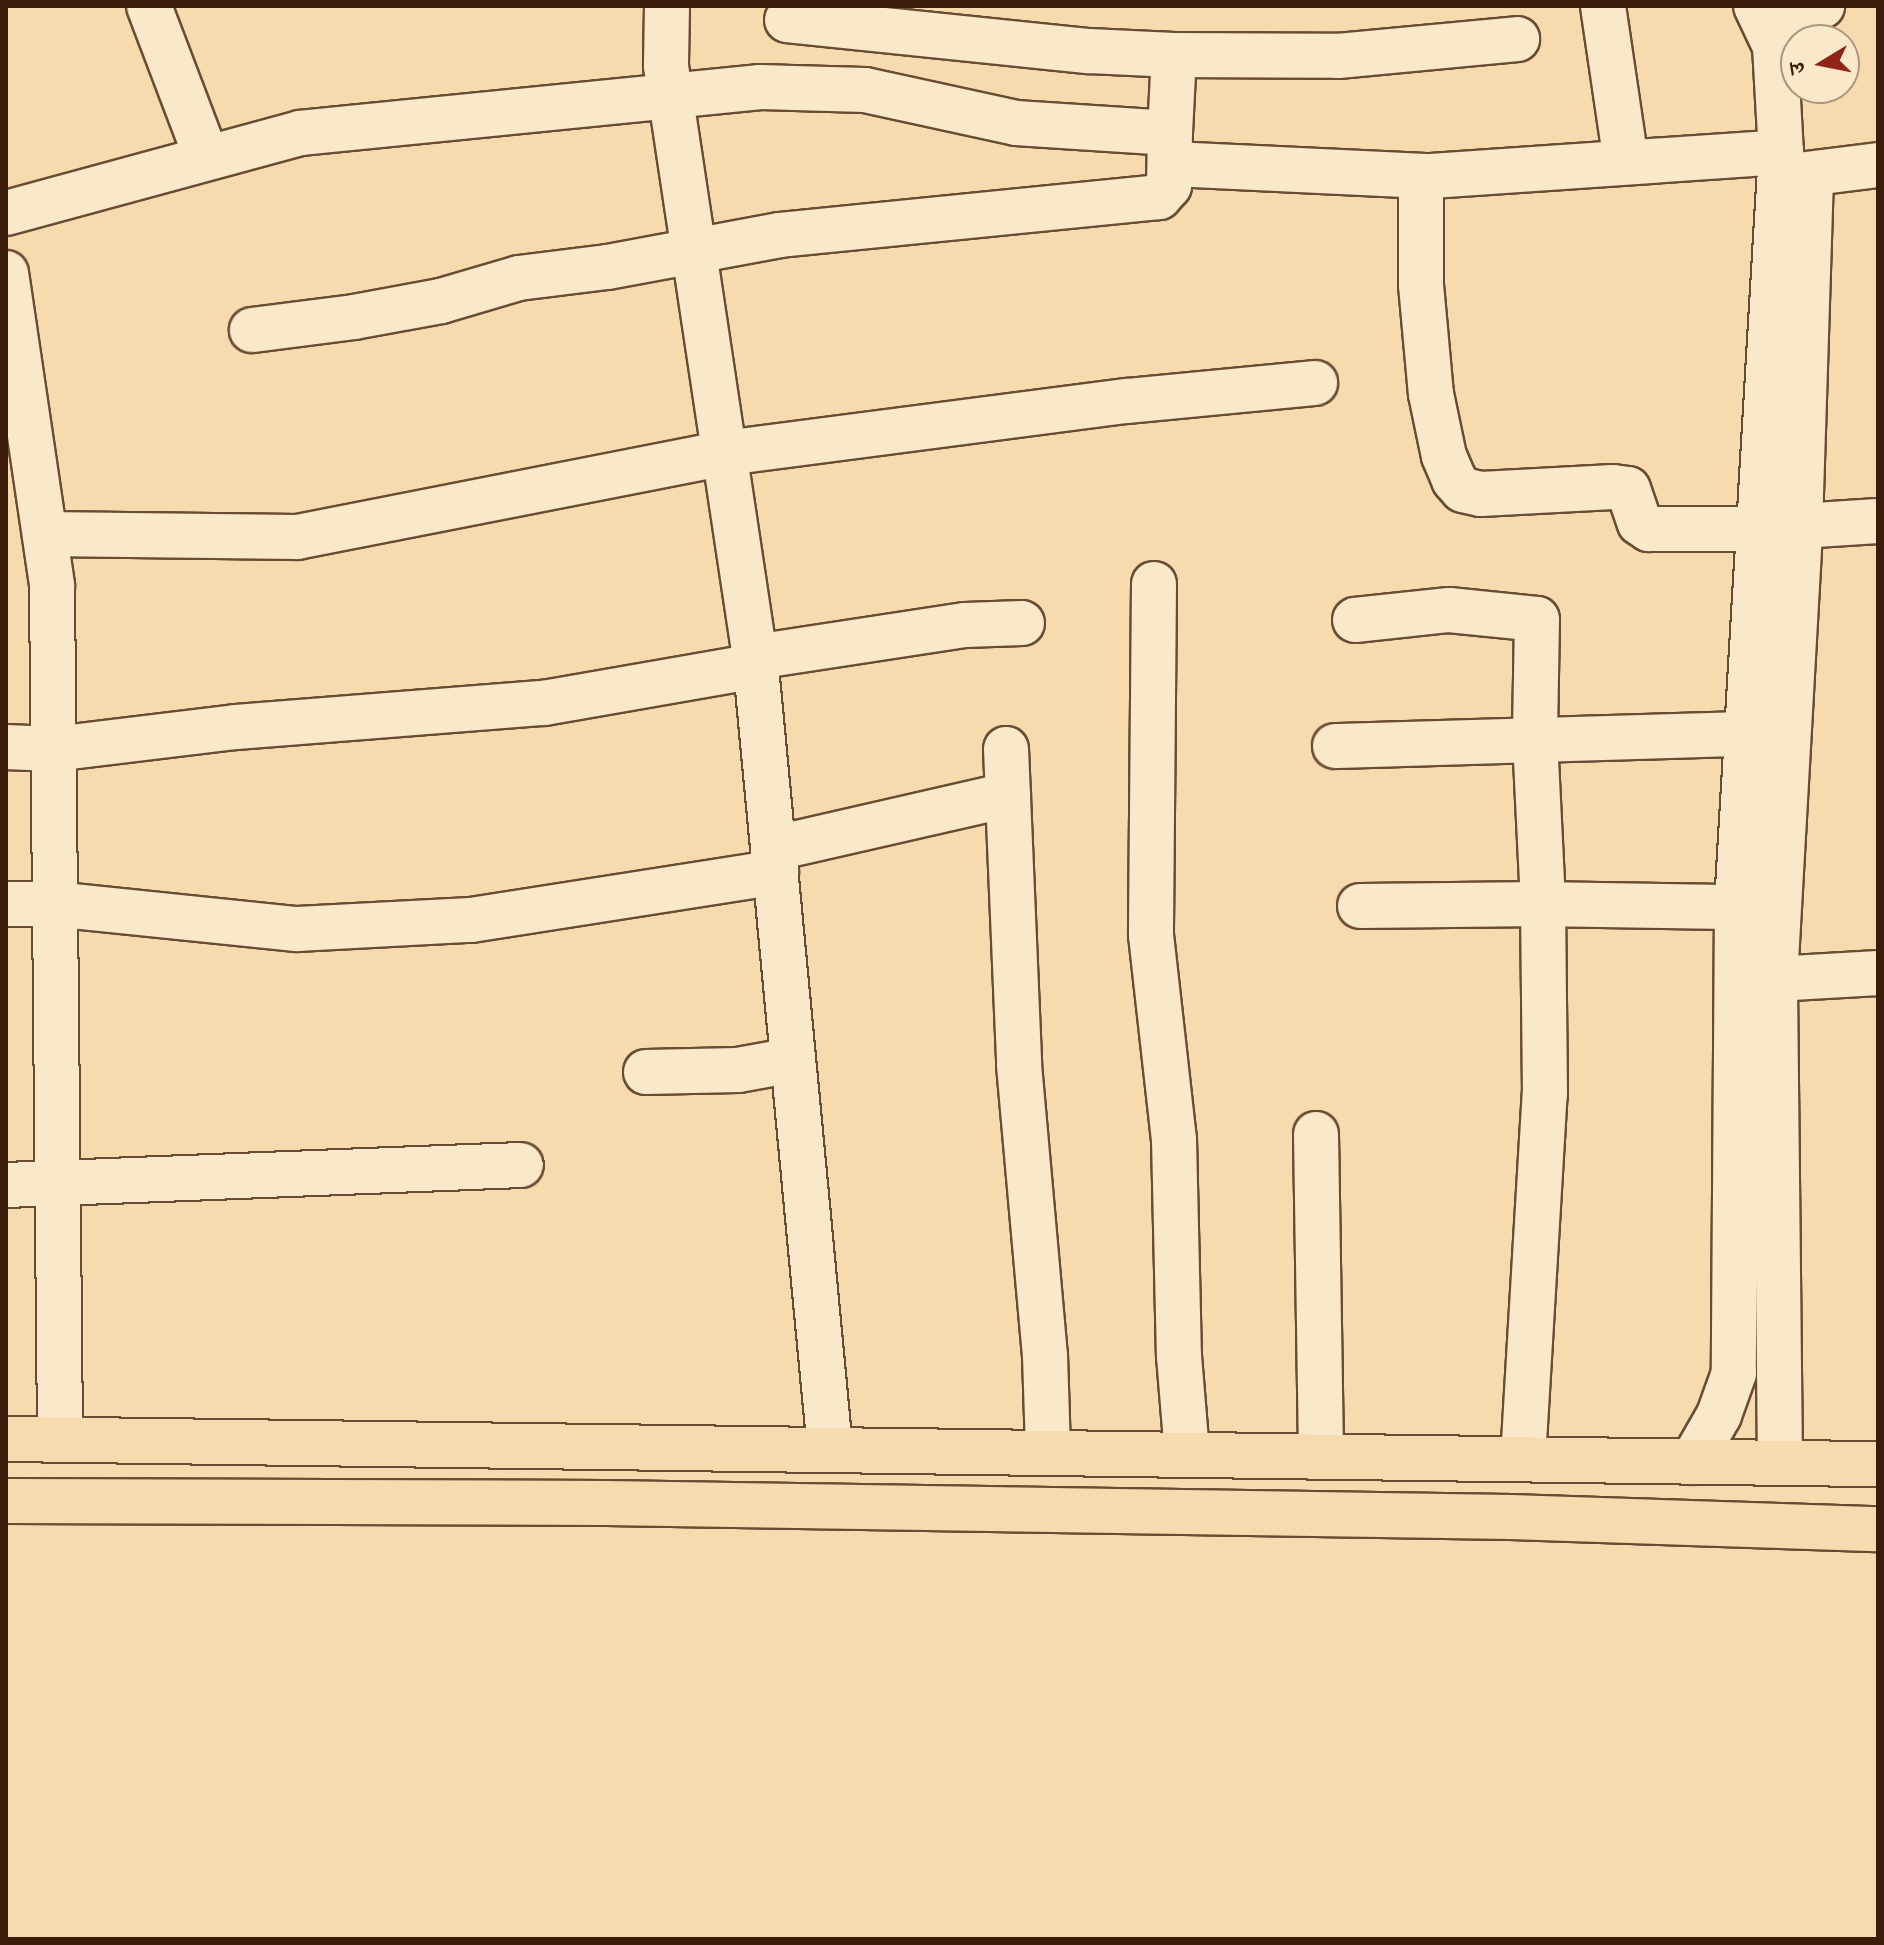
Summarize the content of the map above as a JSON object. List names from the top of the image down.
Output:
{
  "north": "left"
}
